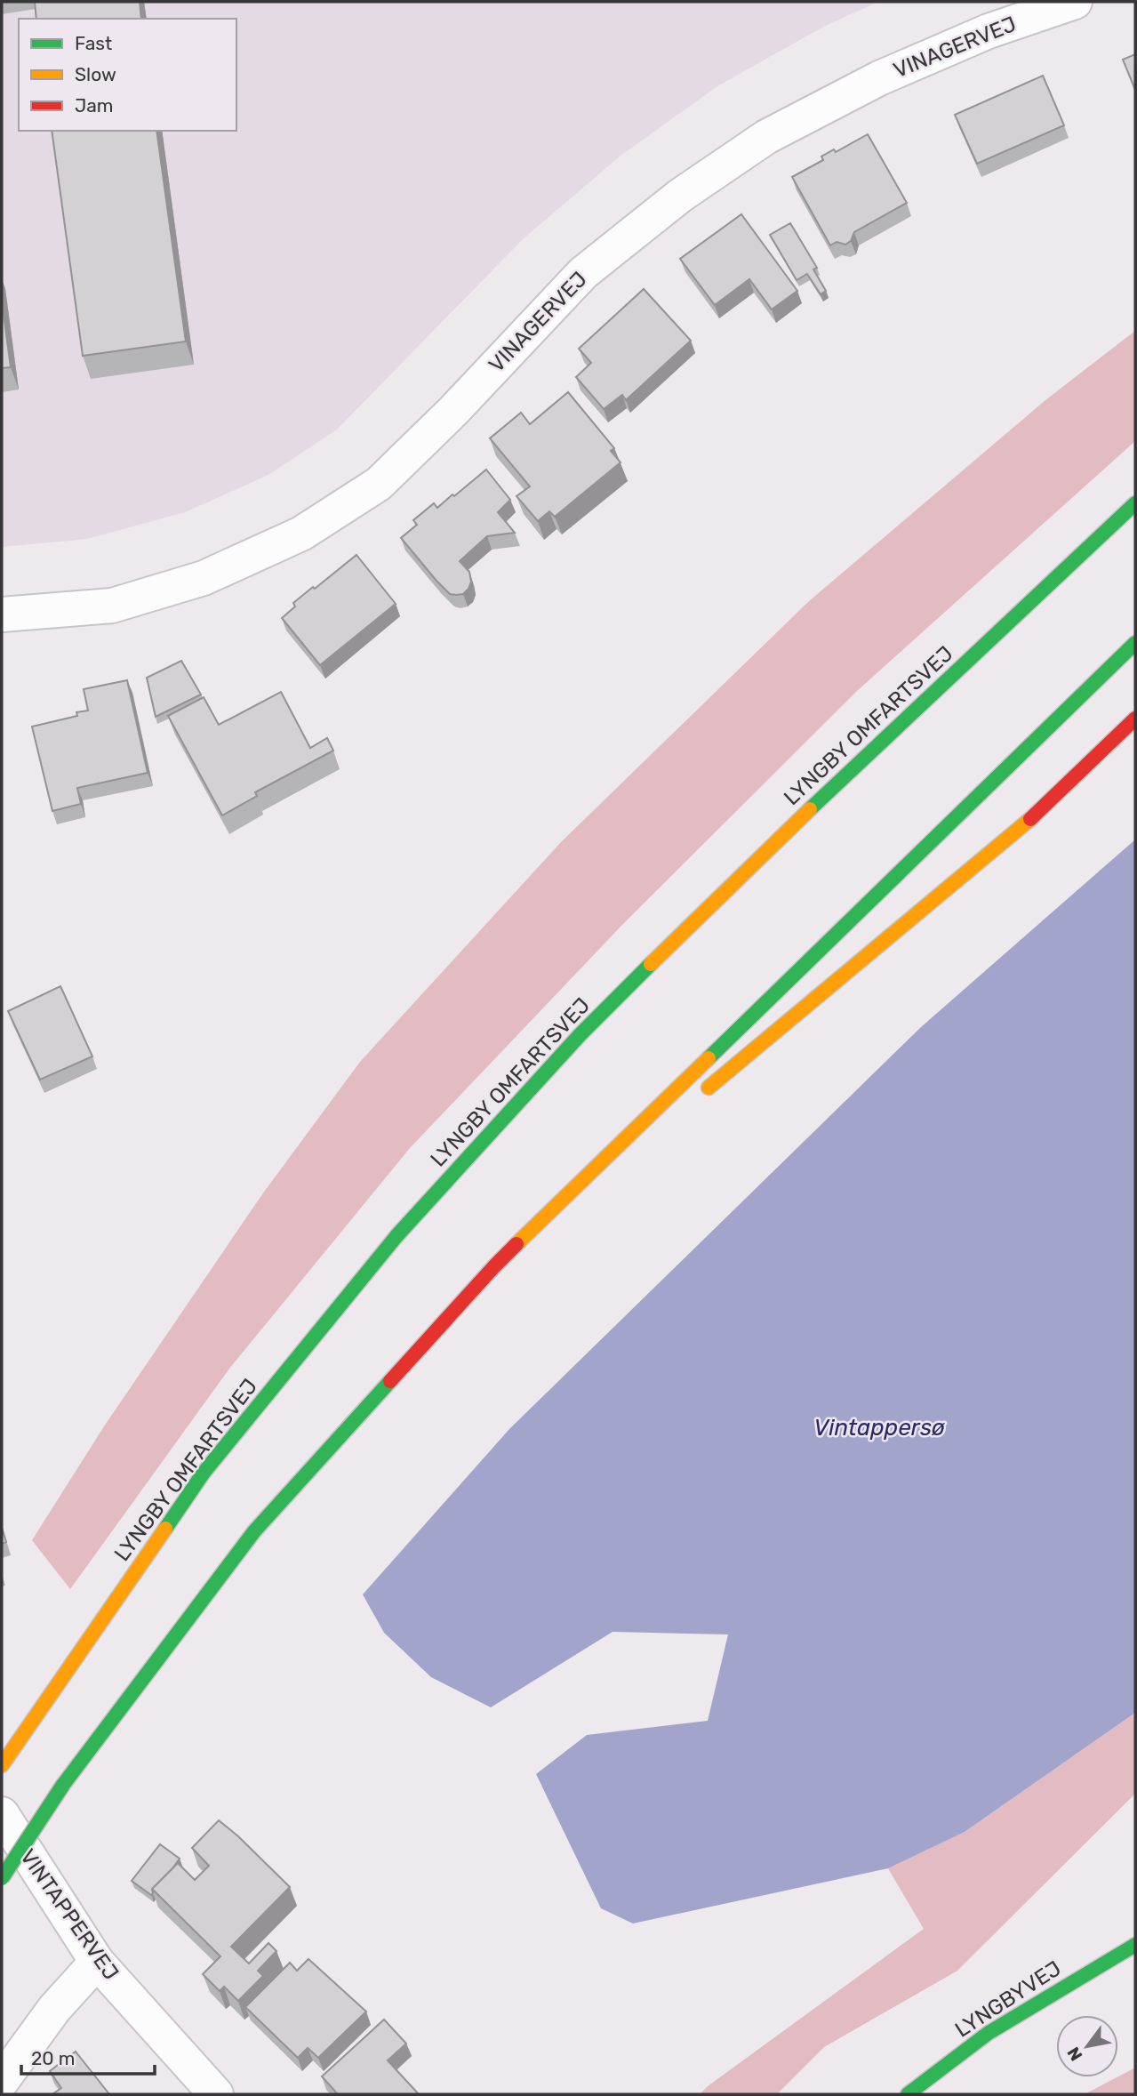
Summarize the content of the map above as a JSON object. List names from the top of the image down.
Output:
{
  "streets": {
    "main road": ["LYNGBY OMFARTSVEJ", "LYNGBYVEJ"],
    "street": ["VINAGERVEJ", "VINTAPPERVEJ"]
  },
  "water": ["Vintappersø"],
  "legend": ["Fast", "Slow", "Jam"],
  "scale_bar": "20 m",
  "north": "bottom left"
}
